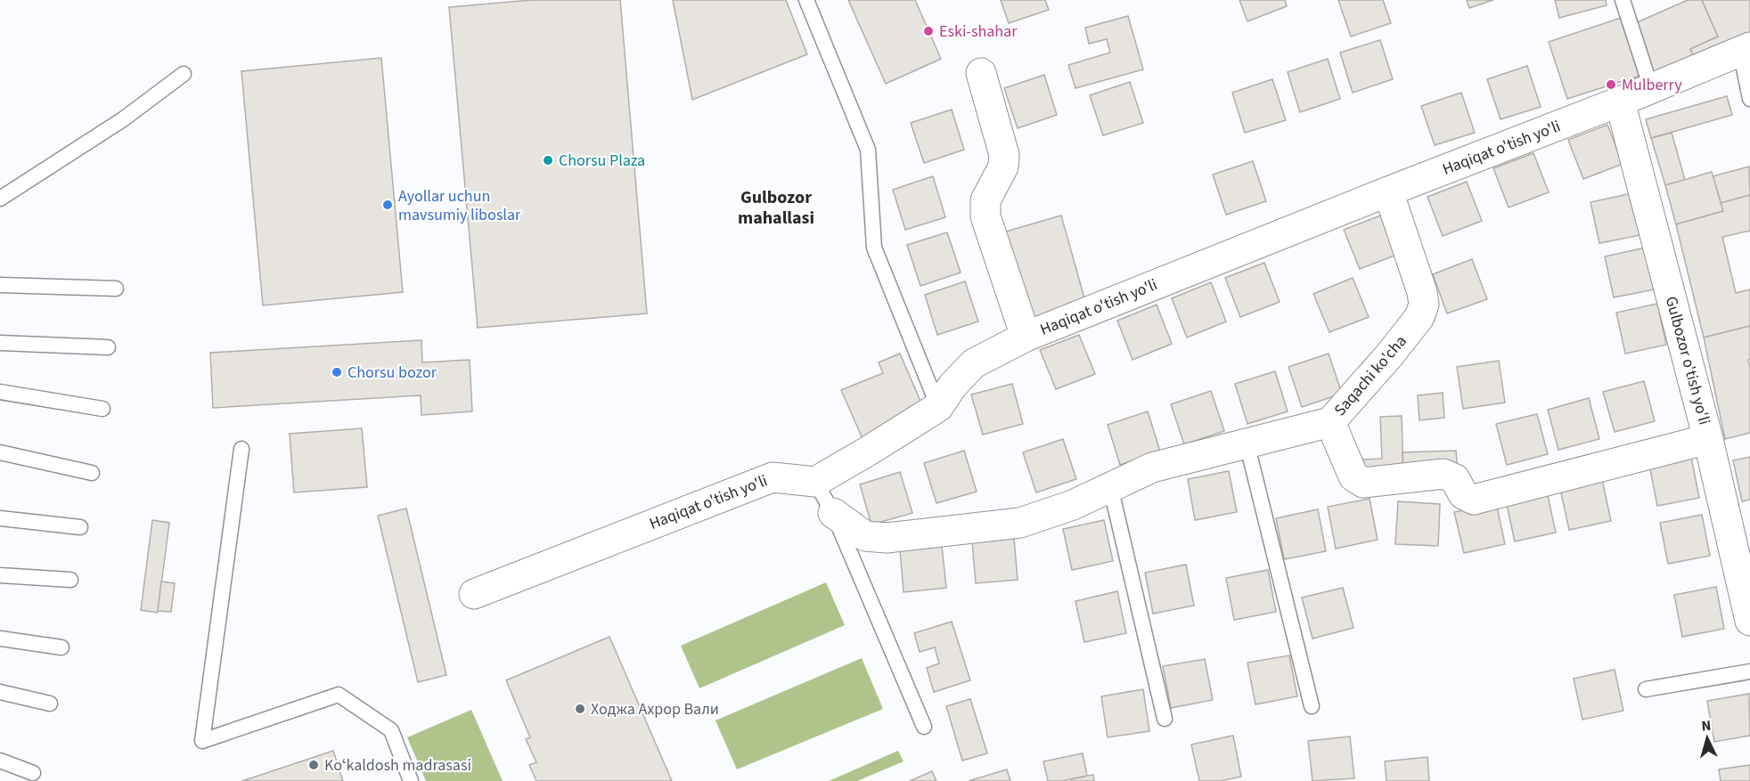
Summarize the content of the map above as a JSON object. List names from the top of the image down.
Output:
{
  "streets": {
    "street": ["Haqiqat o'tish yo'li", "Gulbozor o'tish yo'li", "Saqachi ko'cha"]
  },
  "crossings": [
    ["Haqiqat o'tish yo'li", "Gulbozor o'tish yo'li"],
    ["Haqiqat o'tish yo'li", "Saqachi ko'cha"],
    ["Gulbozor o'tish yo'li", "Saqachi ko'cha"]
  ],
  "districts": ["Gulbozor mahallasi"],
  "places": [
    "Eski-shahar",
    "Mulberry",
    "Chorsu Plaza",
    "Ayollar uchun mavsumiy liboslar",
    "Chorsu bozor",
    "Ходжа Ахрор Вали",
    "Koʻkaldosh madrasasi"
  ],
  "north": "top"
}
